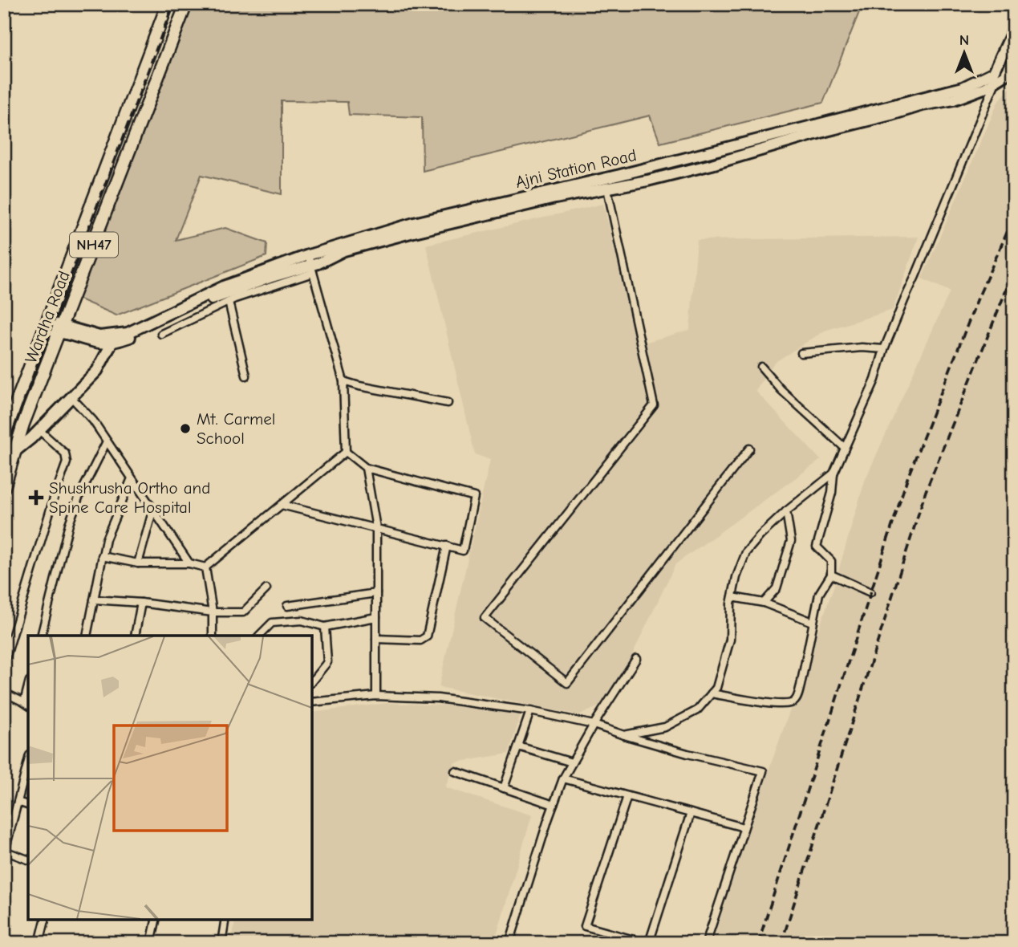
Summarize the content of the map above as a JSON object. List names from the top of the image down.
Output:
{
  "streets": {
    "highway": ["NH47", "Wardha Road"],
    "main road": ["Ajni Station Road"]
  },
  "places": {
    "other": ["Mt. Carmel School"],
    "health": ["Shushrusha Ortho and Spine Care Hospital"]
  },
  "north": "top"
}
